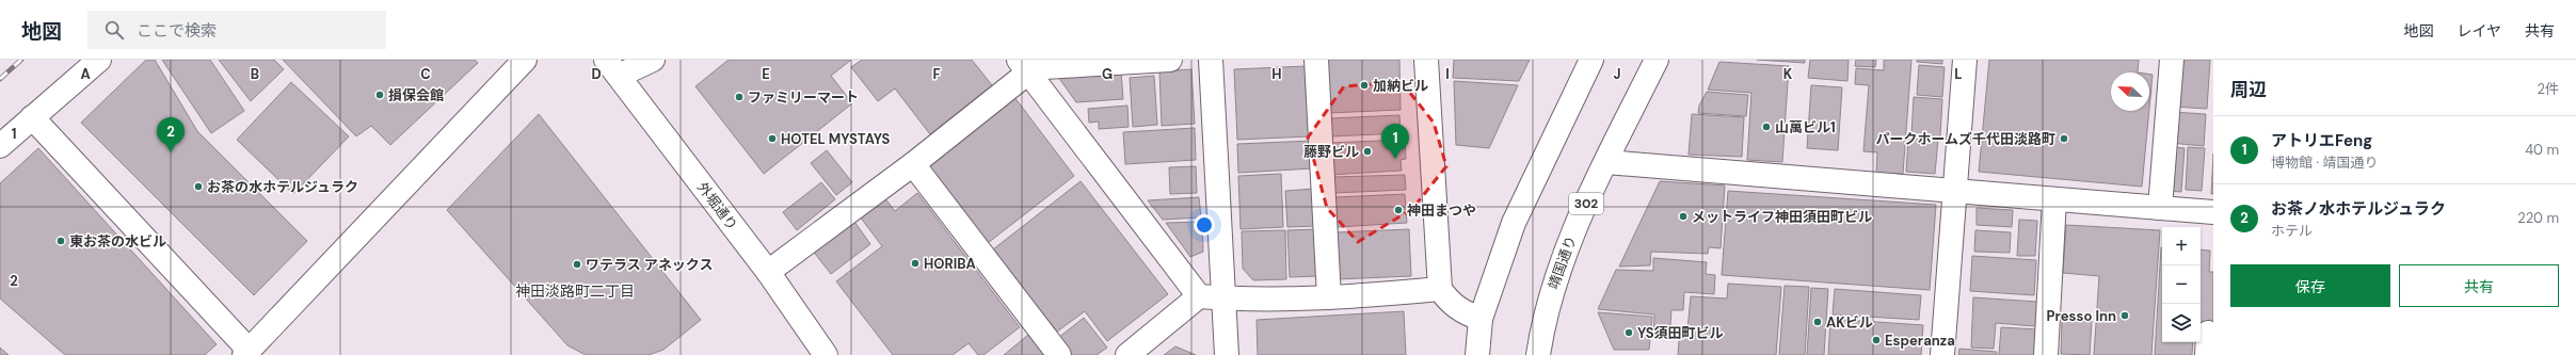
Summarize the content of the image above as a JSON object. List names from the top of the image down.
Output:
{
  "streets": {
    "street": ["302", "外堀通り", "靖国通り"]
  },
  "districts": ["神田淡路町二丁目"],
  "places": [
    "加納ビル",
    "損保会館",
    "ファミリーマート",
    "山萬ビル1",
    "HOTEL MYSTAYS",
    "パークホームズ千代田淡路町",
    "藤野ビル",
    "お茶の水ホテルジュラク",
    "神田まつや",
    "メットライフ神田須田町ビル",
    "東お茶の水ビル",
    "HORIBA",
    "ワテラス アネックス",
    "Presso Inn",
    "AKビル",
    "YS須田町ビル",
    "Esperanza"
  ],
  "north": "top left",
  "page": {
    "header": "地図",
    "search": "ここで検索",
    "nav": ["地図", "レイヤ", "共有"],
    "heading": ["周辺", "2件"],
    "list": [
      {
        "mark": "1",
        "name": "アトリエFeng",
        "note": "博物館 · 靖国通り",
        "value": "40 m"
      },
      {
        "mark": "2",
        "name": "お茶ノ水ホテルジュラク",
        "note": "ホテル",
        "value": "220 m"
      }
    ],
    "pins": ["2", "1"],
    "map_buttons": ["+", "−"],
    "buttons": ["保存", "共有"]
  },
  "grid": {
    "columns": [
      "A",
      "B",
      "C",
      "D",
      "E",
      "F",
      "G",
      "H",
      "I",
      "J",
      "K",
      "L"
    ],
    "rows": ["1", "2"]
  }
}
